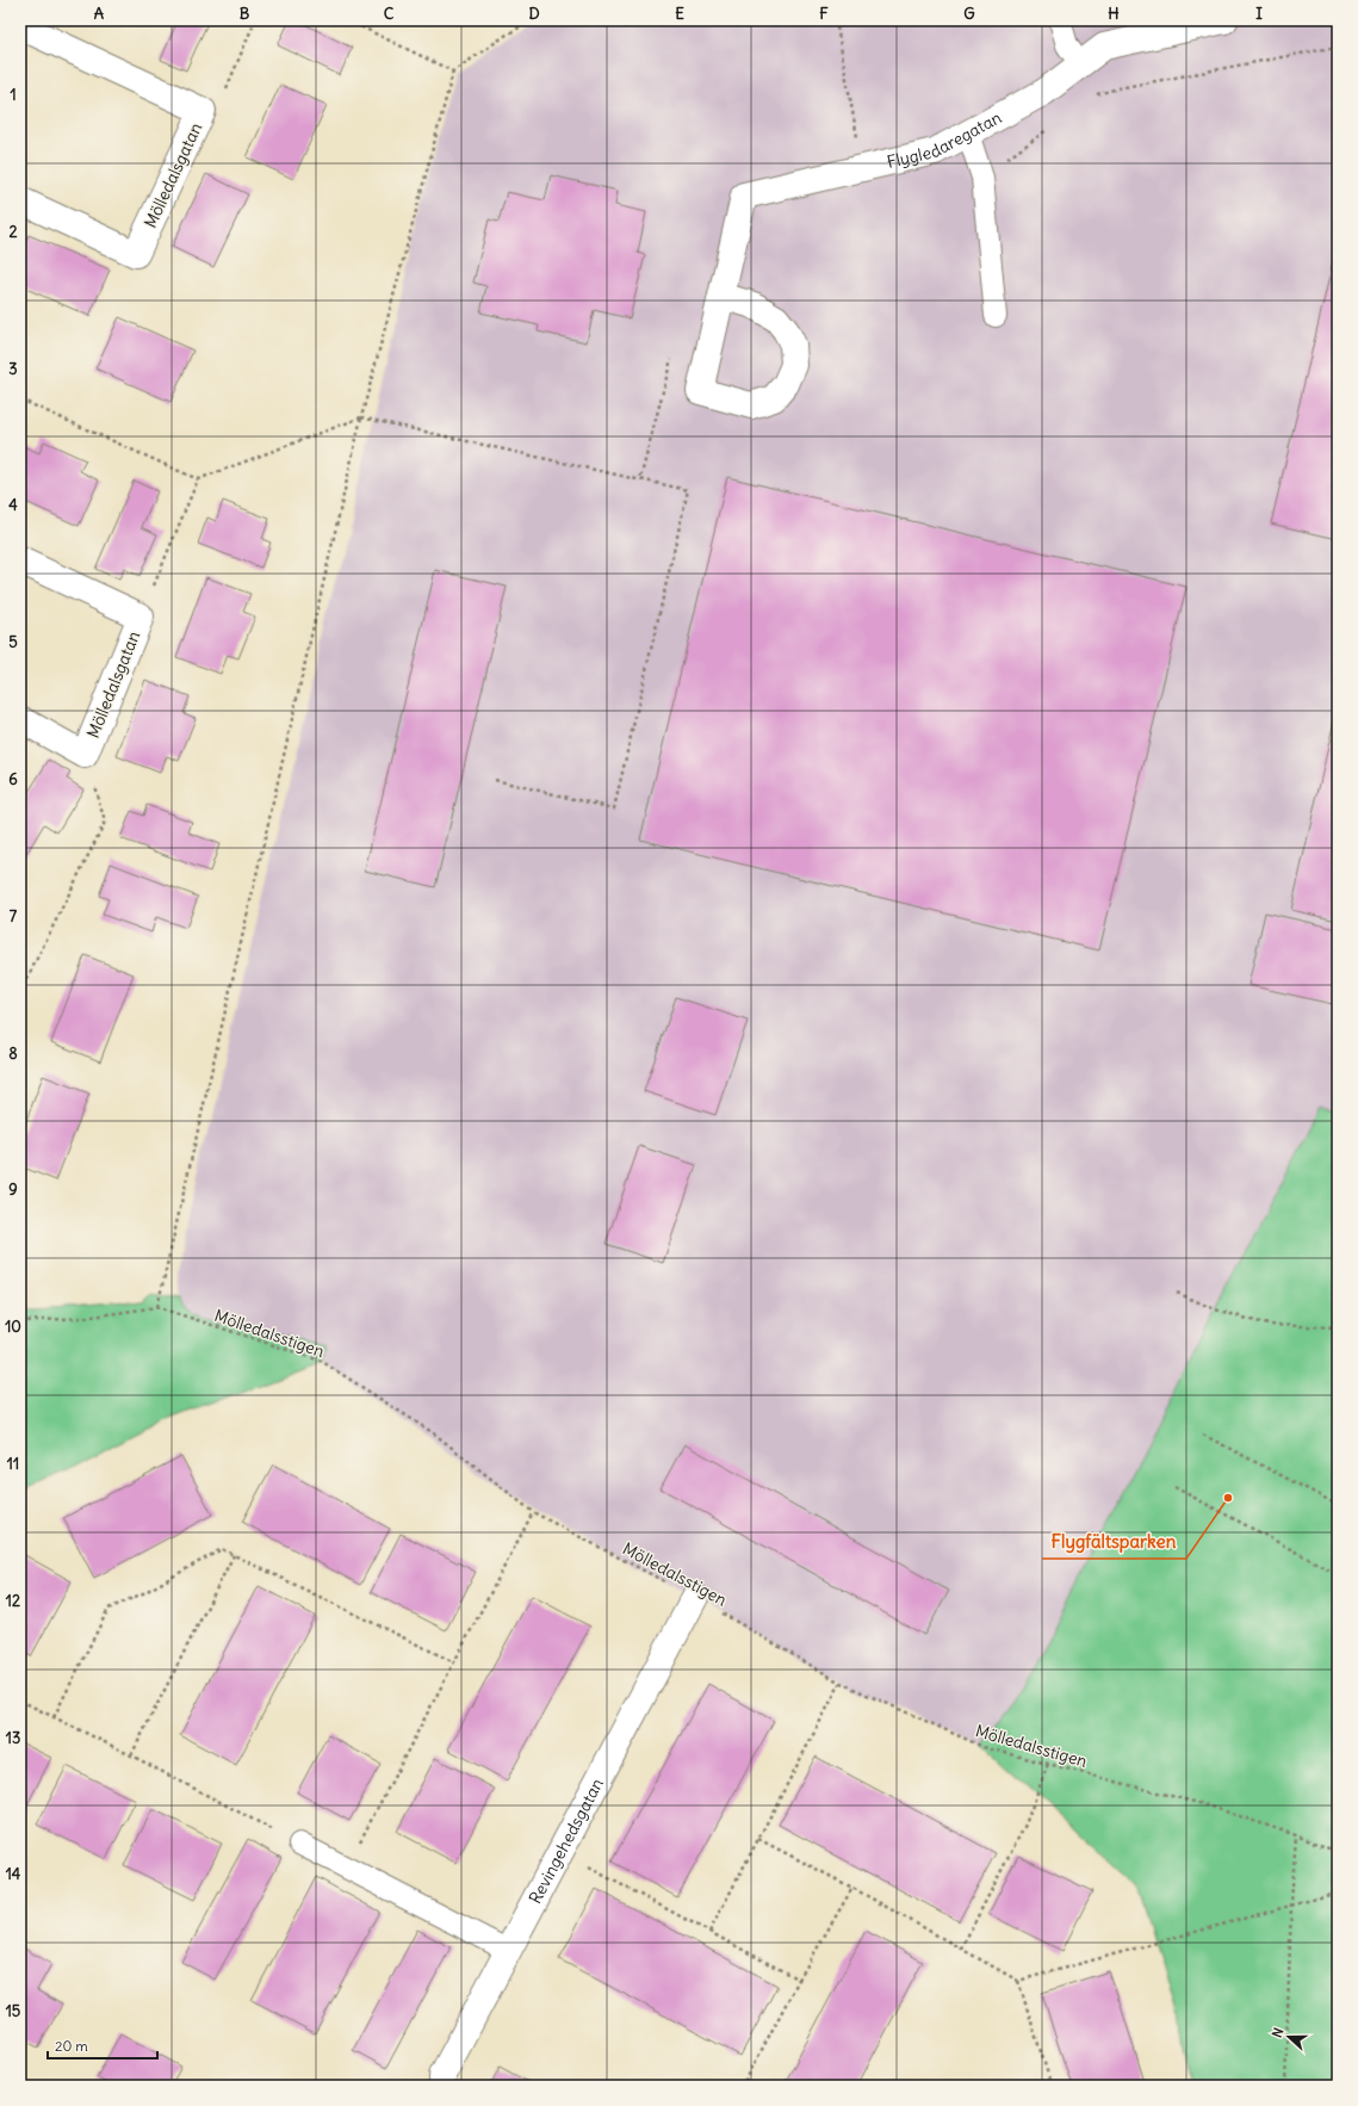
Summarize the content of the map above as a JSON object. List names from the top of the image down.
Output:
{
  "streets": {
    "street": ["Flygledaregatan", "Mölledalsgatan", "Revingehedsgatan"],
    "path": ["Mölledalsstigen"]
  },
  "crossings": [
    ["Mölledalsstigen", "Revingehedsgatan"]
  ],
  "places": ["Flygfältsparken"],
  "scale_bar": "20 m",
  "north": "left",
  "grid": {
    "columns": [
      "A",
      "B",
      "C",
      "D",
      "E",
      "F",
      "G",
      "H",
      "I"
    ],
    "rows": [
      "1",
      "2",
      "3",
      "4",
      "5",
      "6",
      "7",
      "8",
      "9",
      "10",
      "11",
      "12",
      "13",
      "14",
      "15"
    ]
  }
}
